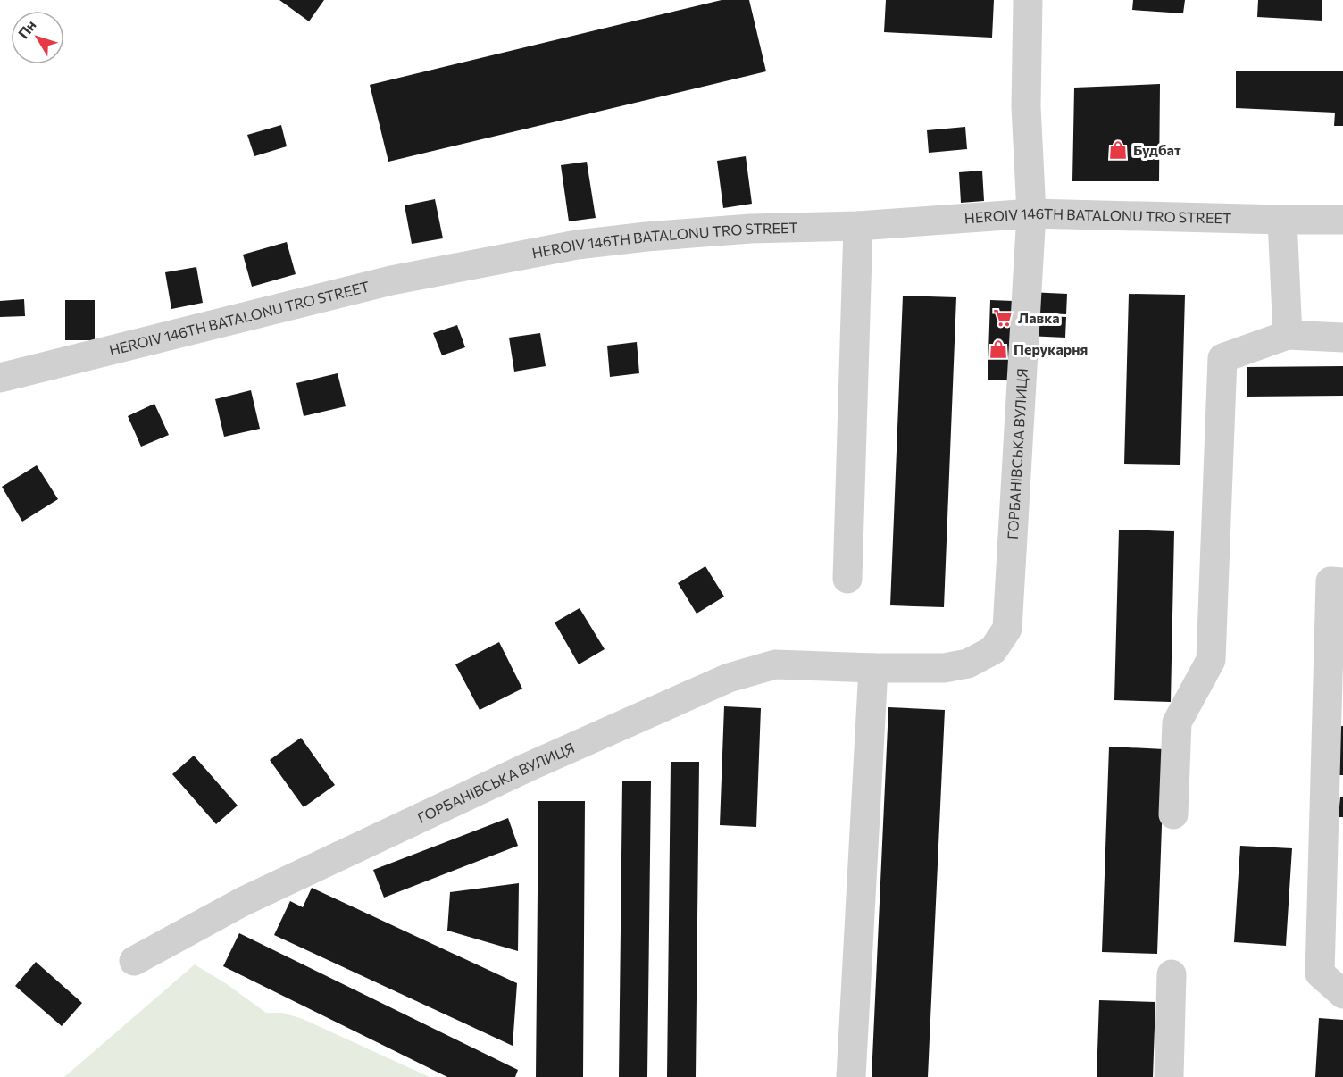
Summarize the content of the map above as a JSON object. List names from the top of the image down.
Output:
{
  "streets": {
    "street": ["HEROIV 146TH BATALONU TRO STREET", "ГОРБАНІВСЬКА ВУЛИЦЯ"]
  },
  "crossings": [
    ["HEROIV 146TH BATALONU TRO STREET", "ГОРБАНІВСЬКА ВУЛИЦЯ"]
  ],
  "places": {
    "shop": ["Будбат", "Перукарня"],
    "supermarket": ["Лавка"]
  },
  "north": "top left"
}
